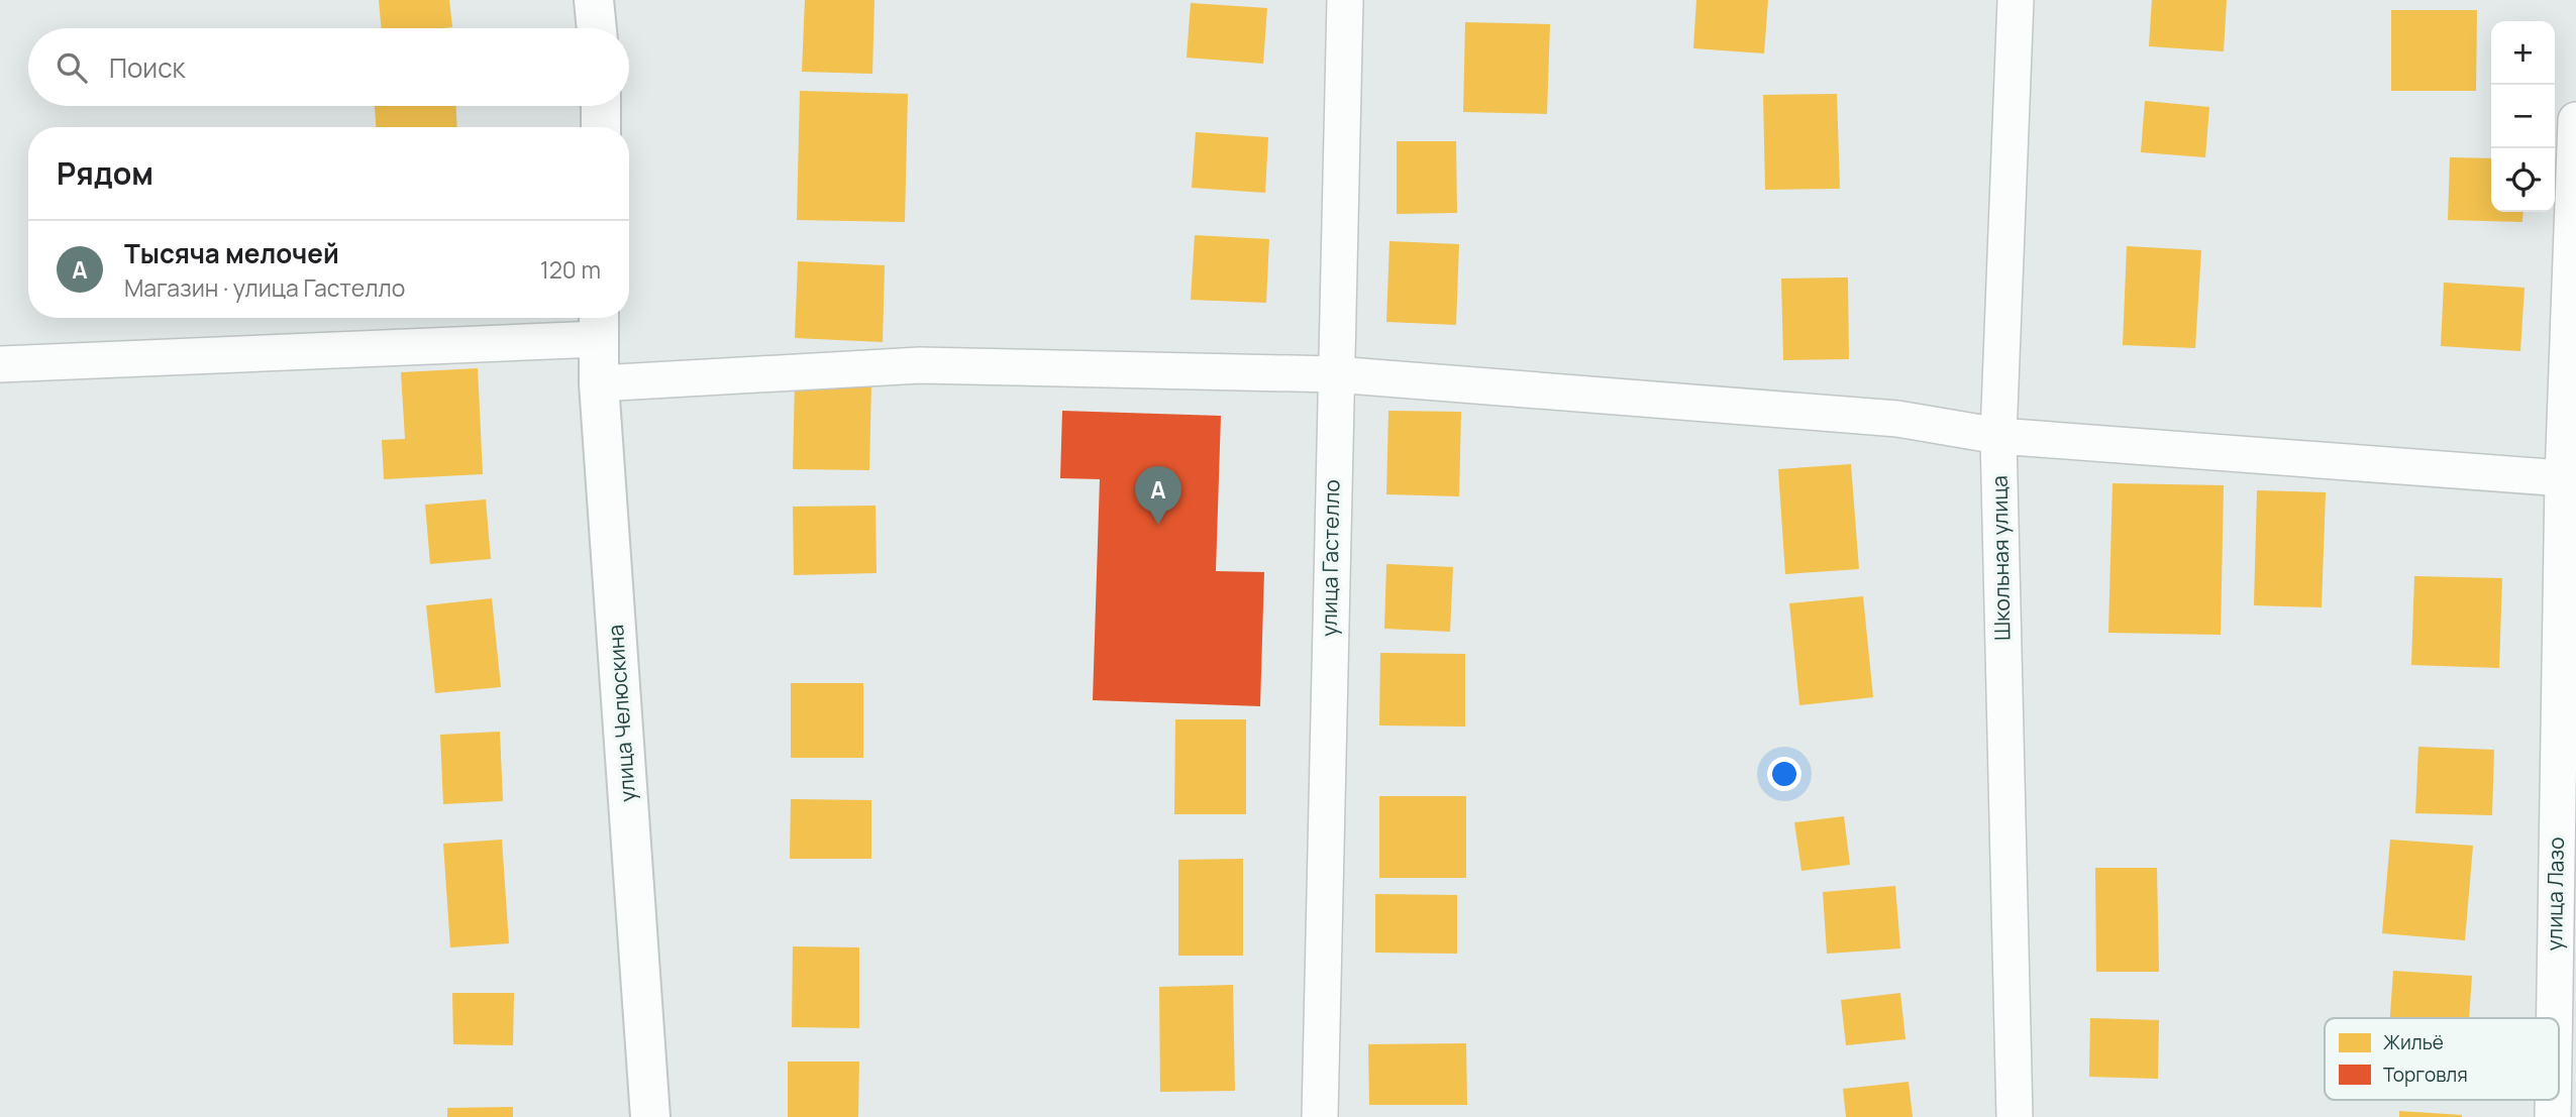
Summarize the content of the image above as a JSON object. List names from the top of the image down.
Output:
{
  "streets": {
    "street": [
      "улица Гастелло",
      "Школьная улица",
      "улица Челюскина",
      "улица Лазо"
    ]
  },
  "legend": ["Жильё", "Торговля"],
  "page": {
    "map_buttons": ["+", "−"],
    "search": "Поиск",
    "heading": "Рядом",
    "list": [
      {
        "mark": "A",
        "name": "Тысяча мелочей",
        "note": "Магазин · улица Гастелло",
        "value": "120 m"
      }
    ],
    "pins": "A"
  }
}
